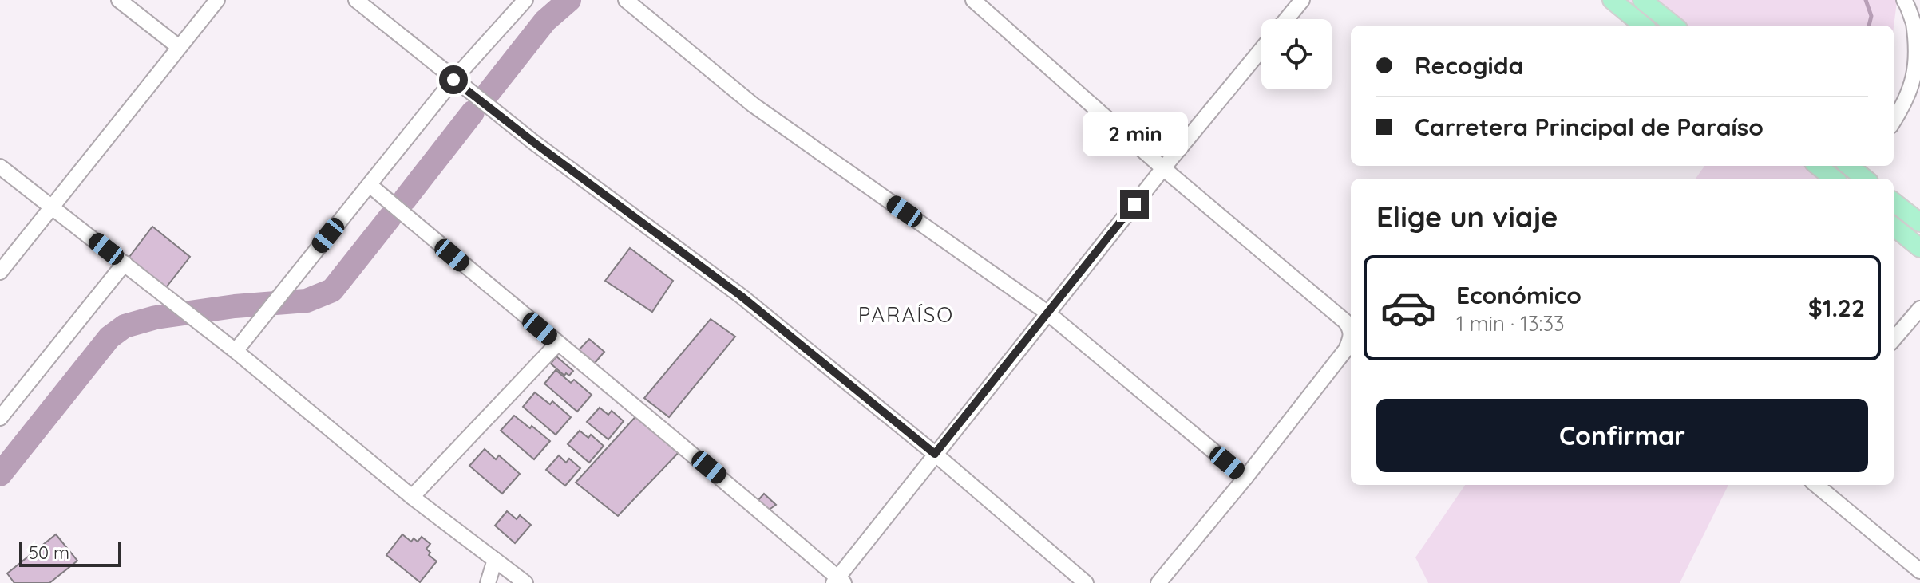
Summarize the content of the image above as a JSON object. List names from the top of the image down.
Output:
{
  "districts": ["PARAÍSO"],
  "scale_bar": "50 m",
  "page": {
    "banner": ["Recogida", "Carretera Principal de Paraíso"],
    "bubble": "2 min",
    "heading": "Elige un viaje",
    "list": [
      {
        "name": "Económico",
        "note": "1 min · 13:33",
        "value": "$1.22"
      }
    ],
    "buttons": "Confirmar",
    "scale": "50 m"
  }
}
